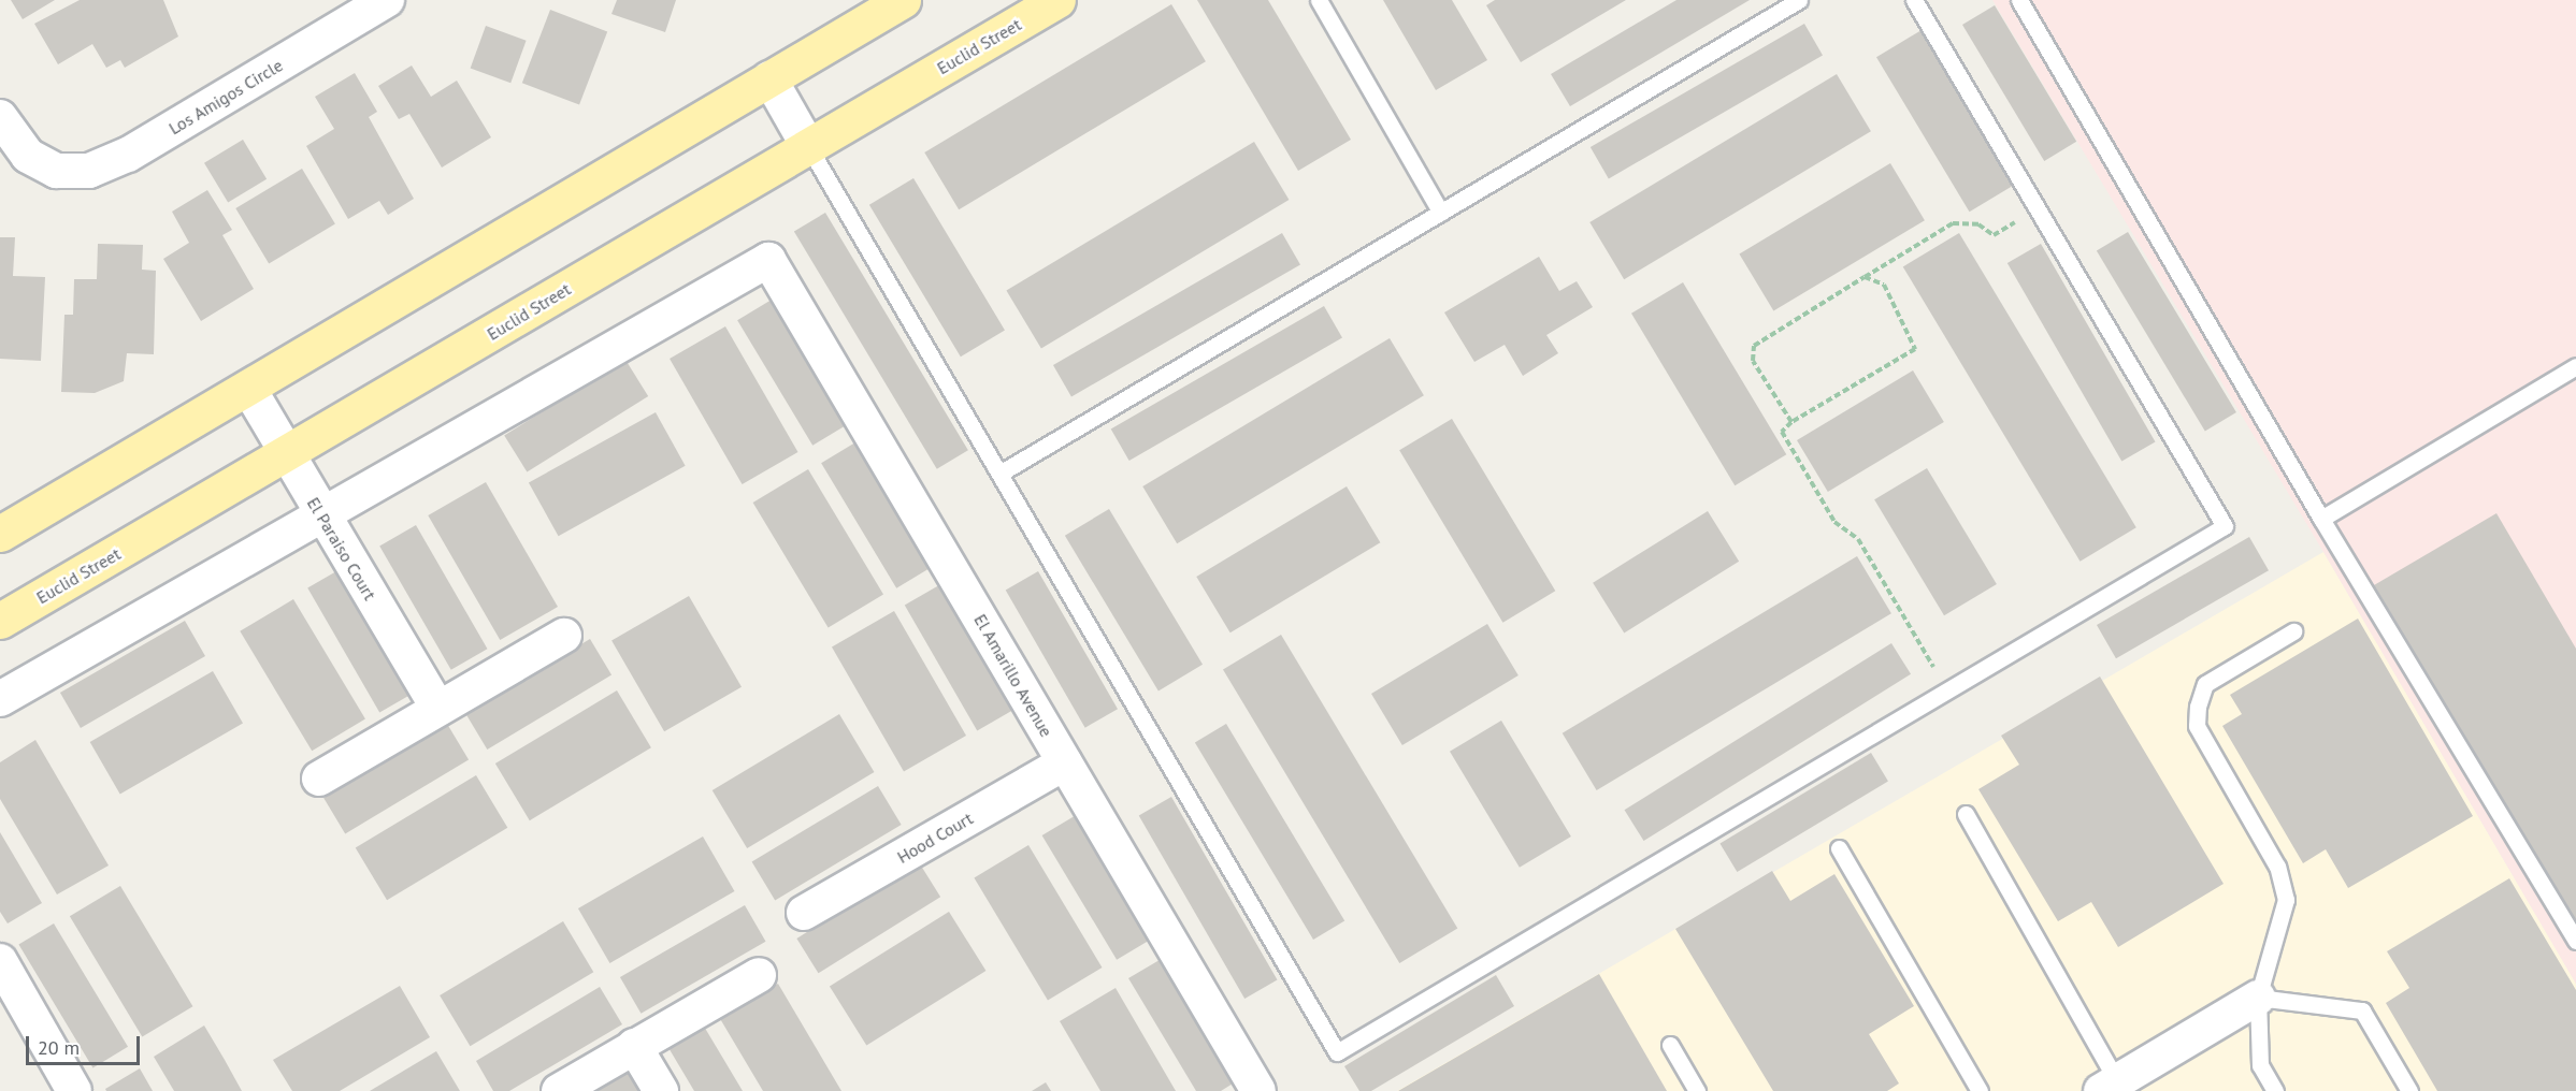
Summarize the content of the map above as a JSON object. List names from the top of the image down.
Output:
{
  "streets": {
    "main road": ["Euclid Street"],
    "street": [
      "Los Amigos Circle",
      "El Paraiso Court",
      "El Amarillo Avenue",
      "Hood Court"
    ]
  },
  "crossings": [
    ["Euclid Street", "El Paraiso Court"],
    ["El Paraiso Court", "El Amarillo Avenue"],
    ["El Amarillo Avenue", "Hood Court"]
  ],
  "scale_bar": "20 m"
}
